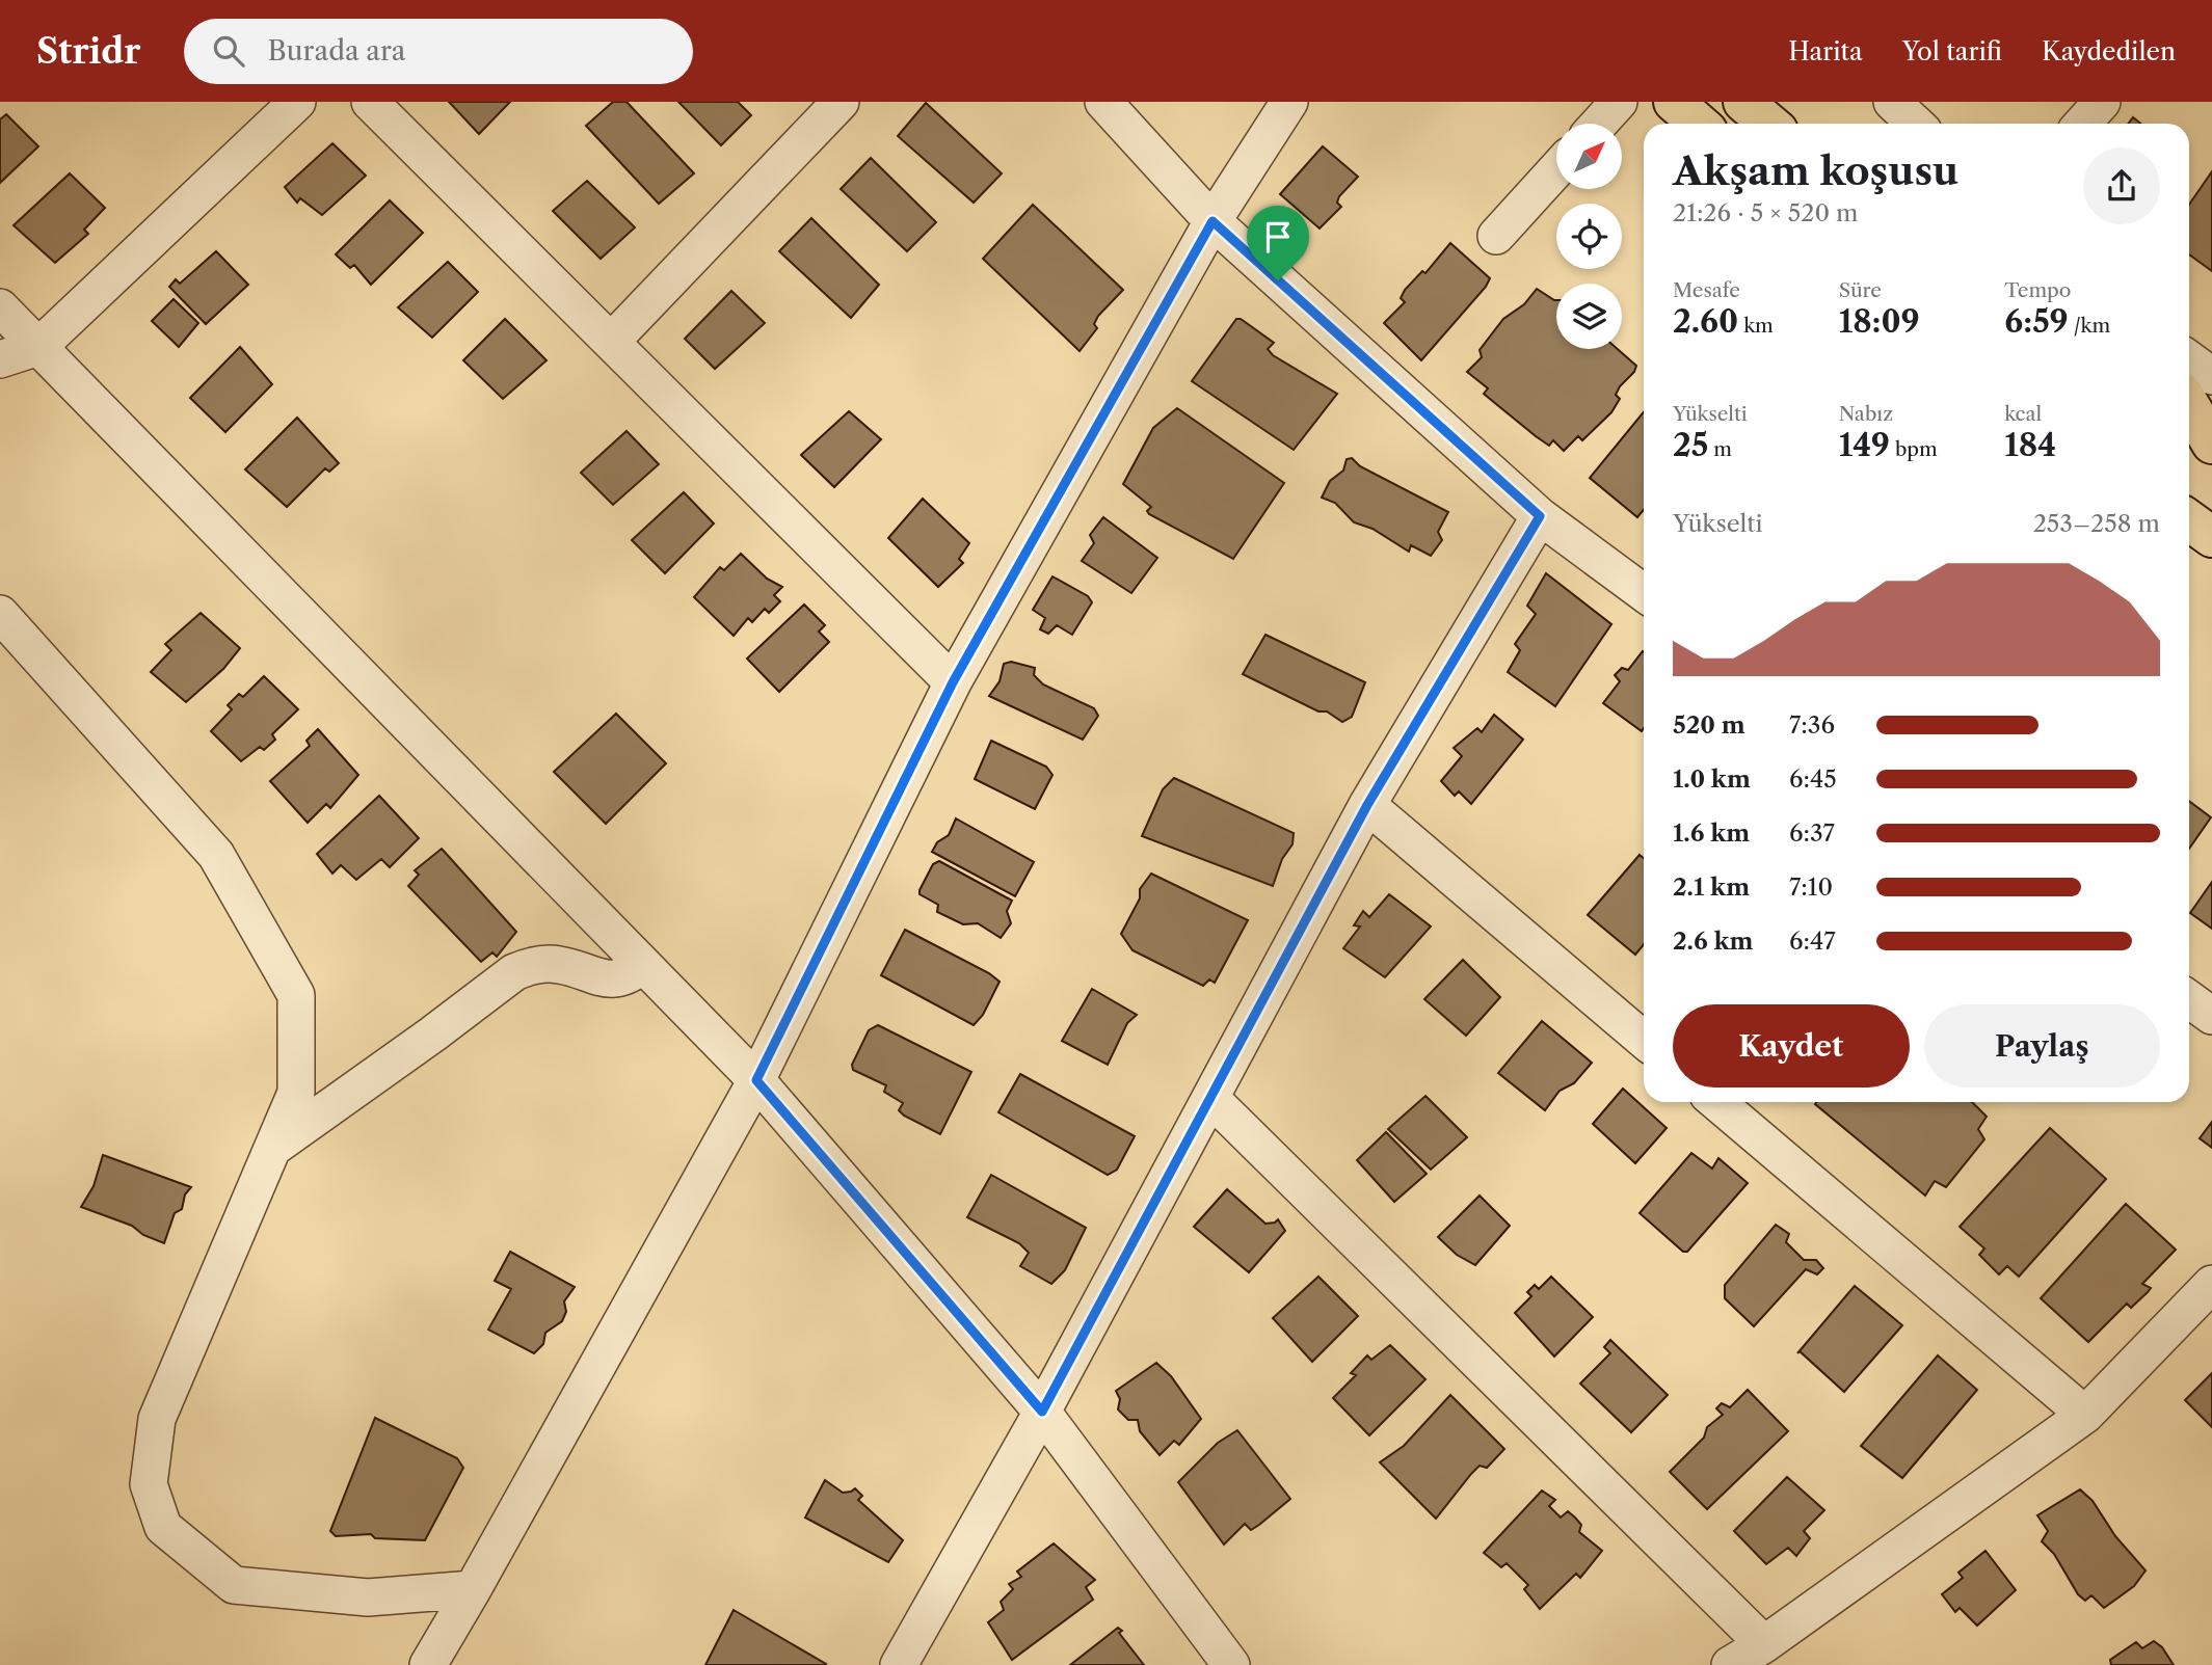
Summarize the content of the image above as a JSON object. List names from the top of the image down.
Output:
{
  "north": "top right",
  "page": {
    "header": "Stridr",
    "search": "Burada ara",
    "nav": ["Harita", "Yol tarifi", "Kaydedilen"],
    "heading": ["Akşam koşusu", "21:26 · 5 × 520 m"],
    "stats": [
      ["Mesafe", "2.60 km"],
      ["Süre", "18:09"],
      ["Tempo", "6:59 /km"],
      ["Yükselti", "25 m"],
      ["Nabız", "149 bpm"],
      ["kcal", "184"]
    ],
    "chart": ["Yükselti", "253–258 m"],
    "list": [
      {
        "name": "520 m",
        "note": "7:36"
      },
      {
        "name": "1.0 km",
        "note": "6:45"
      },
      {
        "name": "1.6 km",
        "note": "6:37"
      },
      {
        "name": "2.1 km",
        "note": "7:10"
      },
      {
        "name": "2.6 km",
        "note": "6:47"
      }
    ],
    "buttons": ["Kaydet", "Paylaş"]
  }
}
